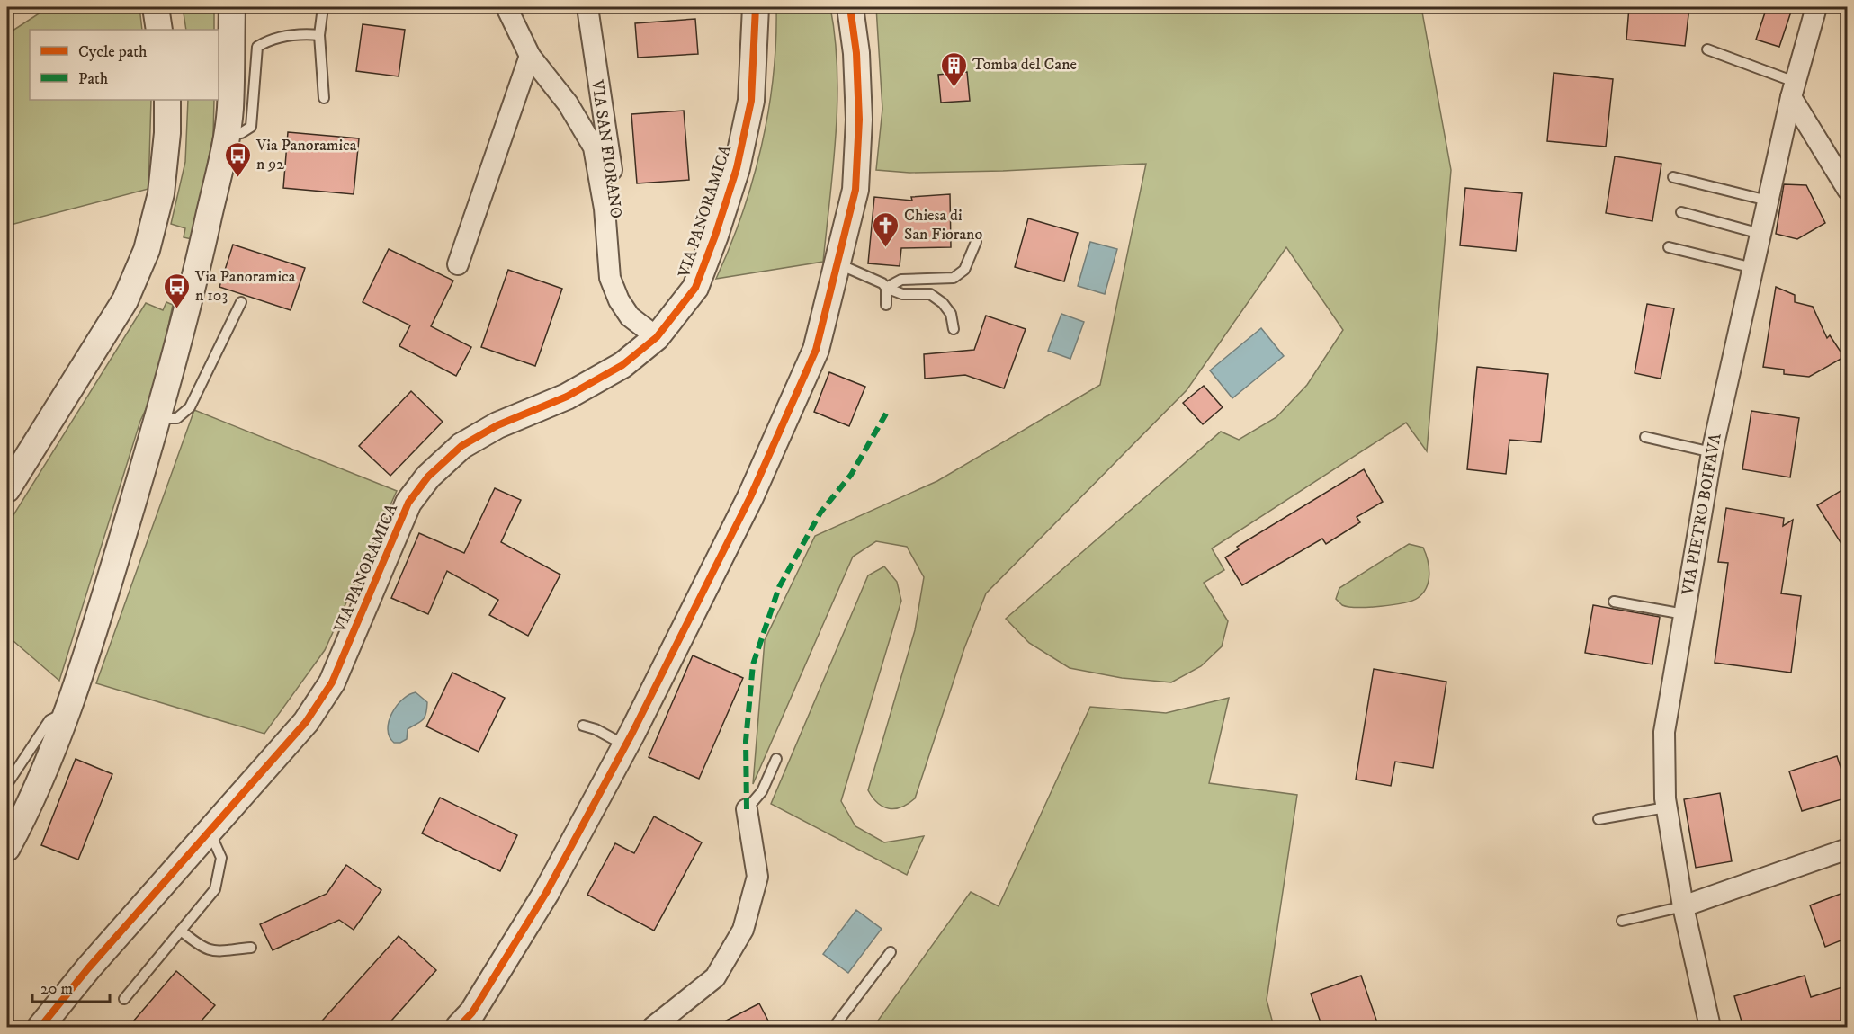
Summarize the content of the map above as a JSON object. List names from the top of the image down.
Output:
{
  "streets": {
    "street": ["VIA SAN FIORANO", "VIA PANORAMICA", "VIA PIETRO BOIFAVA"]
  },
  "crossings": [
    ["VIA SAN FIORANO", "VIA PANORAMICA"]
  ],
  "places": {
    "building": ["Tomba del Cane"],
    "bus stop": ["Via Panoramica n 92", "Via Panoramica n 103"],
    "church": ["Chiesa di San Fiorano"]
  },
  "legend": ["Cycle path", "Path"],
  "scale_bar": "20 m"
}
